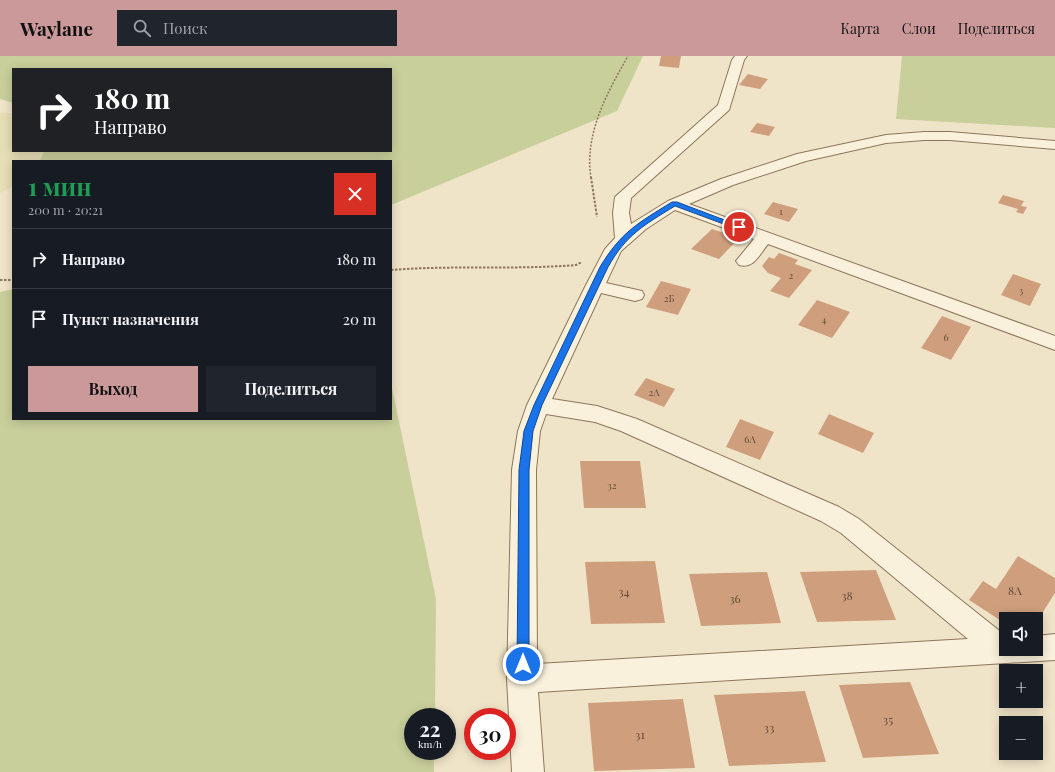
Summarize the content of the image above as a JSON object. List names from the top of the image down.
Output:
{
  "house_numbers": [
    "1",
    "2",
    "3",
    "2Б",
    "4",
    "6",
    "2А",
    "6А",
    "32",
    "8А",
    "34",
    "38",
    "36",
    "35",
    "33",
    "31"
  ],
  "page": {
    "header": "Waylane",
    "search": "Поиск",
    "nav": ["Карта", "Слои", "Поделиться"],
    "turn": ["180 m", "Направо"],
    "heading": ["1 мин", "200 m · 20:21"],
    "list": [
      {
        "name": "Направо",
        "value": "180 m"
      },
      {
        "name": "Пункт назначения",
        "value": "20 m"
      }
    ],
    "buttons": ["Выход", "Поделиться"],
    "map_buttons": ["+", "−"],
    "speed": "22 km/h",
    "limit": "30"
  }
}
